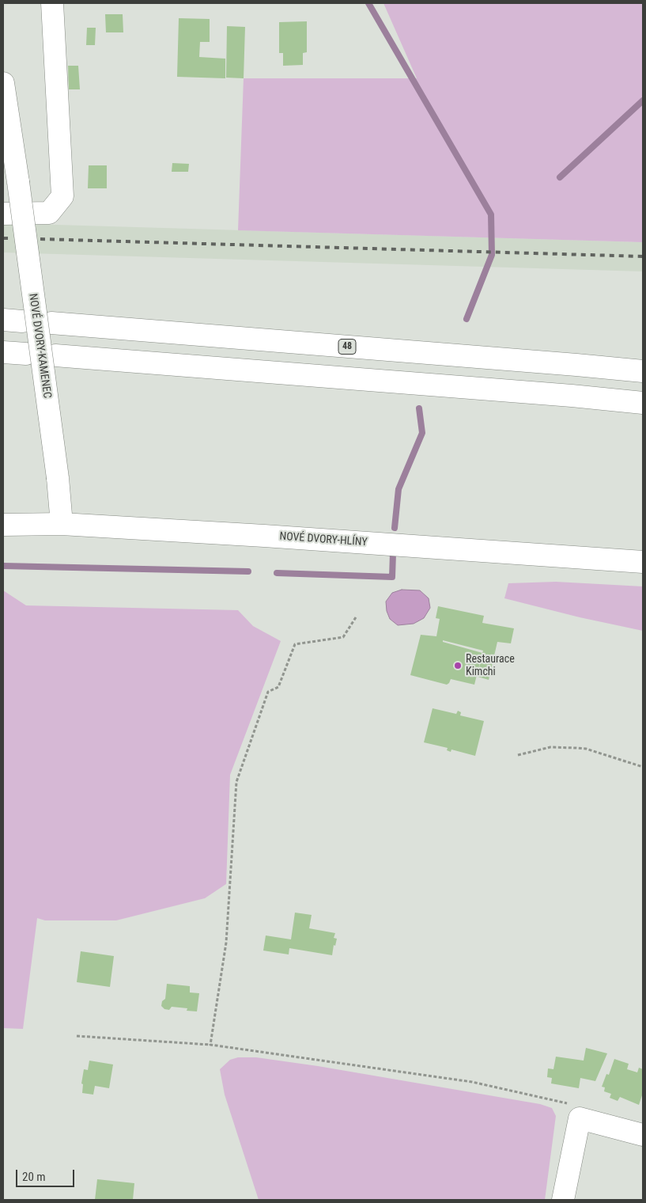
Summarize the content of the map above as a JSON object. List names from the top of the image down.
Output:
{
  "streets": {
    "main road": ["NOVÉ DVORY-KAMENEC", "48", "NOVÉ DVORY-HLÍNY"]
  },
  "crossings": [
    ["NOVÉ DVORY-KAMENEC", "NOVÉ DVORY-HLÍNY"]
  ],
  "places": ["Restaurace Kimchi"],
  "scale_bar": "20 m"
}
